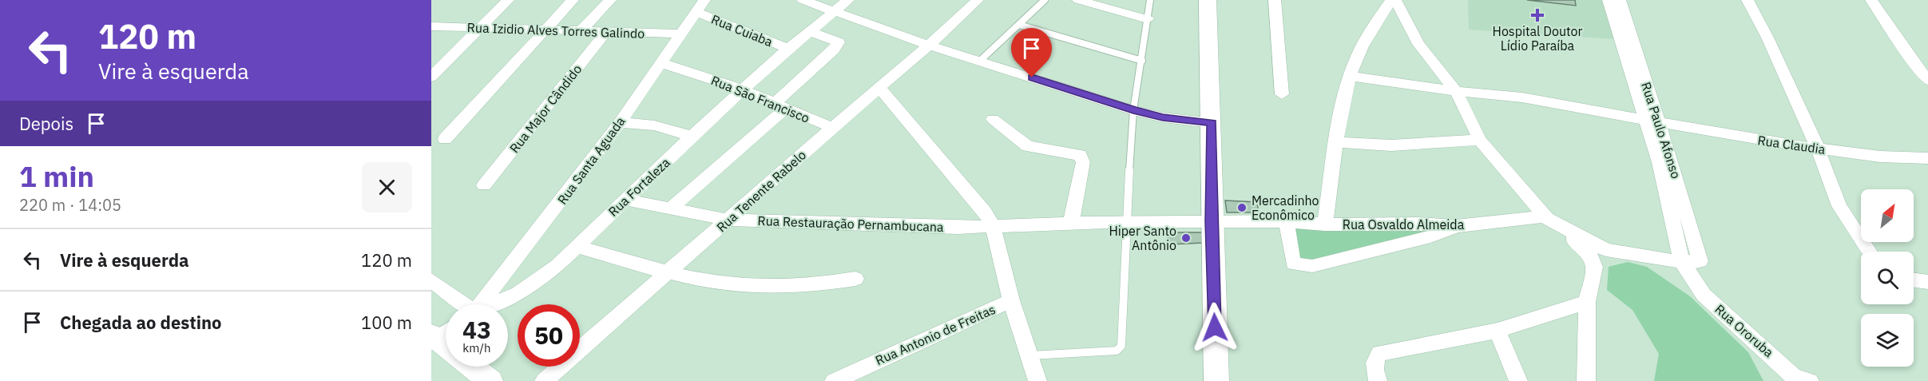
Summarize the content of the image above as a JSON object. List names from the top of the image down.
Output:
{
  "streets": {
    "street": [
      "Rua Izidio Alves Torres Galindo",
      "Rua Cuiaba",
      "Rua São Francisco",
      "Rua Major Cândido",
      "Rua Paulo Afonso",
      "Rua Claudia",
      "Rua Santa Aguada",
      "Rua Fortaleza",
      "Rua Tenente Rabelo",
      "Rua Restauração Pernambucana",
      "Rua Osvaldo Almeida",
      "Rua Ororuba",
      "Rua Antonio de Freitas"
    ]
  },
  "crossings": [
    ["Rua Izidio Alves Torres Galindo", "Rua Major Cândido"],
    ["Rua Izidio Alves Torres Galindo", "Rua Santa Aguada"],
    ["Rua Cuiaba", "Rua Santa Aguada"],
    ["Rua Cuiaba", "Rua Fortaleza"],
    ["Rua São Francisco", "Rua Santa Aguada"],
    ["Rua São Francisco", "Rua Fortaleza"],
    ["Rua São Francisco", "Rua Tenente Rabelo"],
    ["Rua Paulo Afonso", "Rua Claudia"],
    ["Rua Paulo Afonso", "Rua Ororuba"],
    ["Rua Fortaleza", "Rua Restauração Pernambucana"],
    ["Rua Tenente Rabelo", "Rua Restauração Pernambucana"],
    ["Rua Restauração Pernambucana", "Rua Osvaldo Almeida"]
  ],
  "places": {
    "health": ["Hospital Doutor Lídio Paraíba"],
    "other": ["Mercadinho Econômico", "Hiper Santo Antônio"]
  },
  "north": "top right",
  "page": {
    "turn": ["120 m", "Vire à esquerda"],
    "then": "Depois",
    "heading": ["1 min", "220 m · 14:05"],
    "list": [
      {
        "name": "Vire à esquerda",
        "value": "120 m"
      },
      {
        "name": "Chegada ao destino",
        "value": "100 m"
      }
    ],
    "speed": "43 km/h",
    "limit": "50"
  }
}
